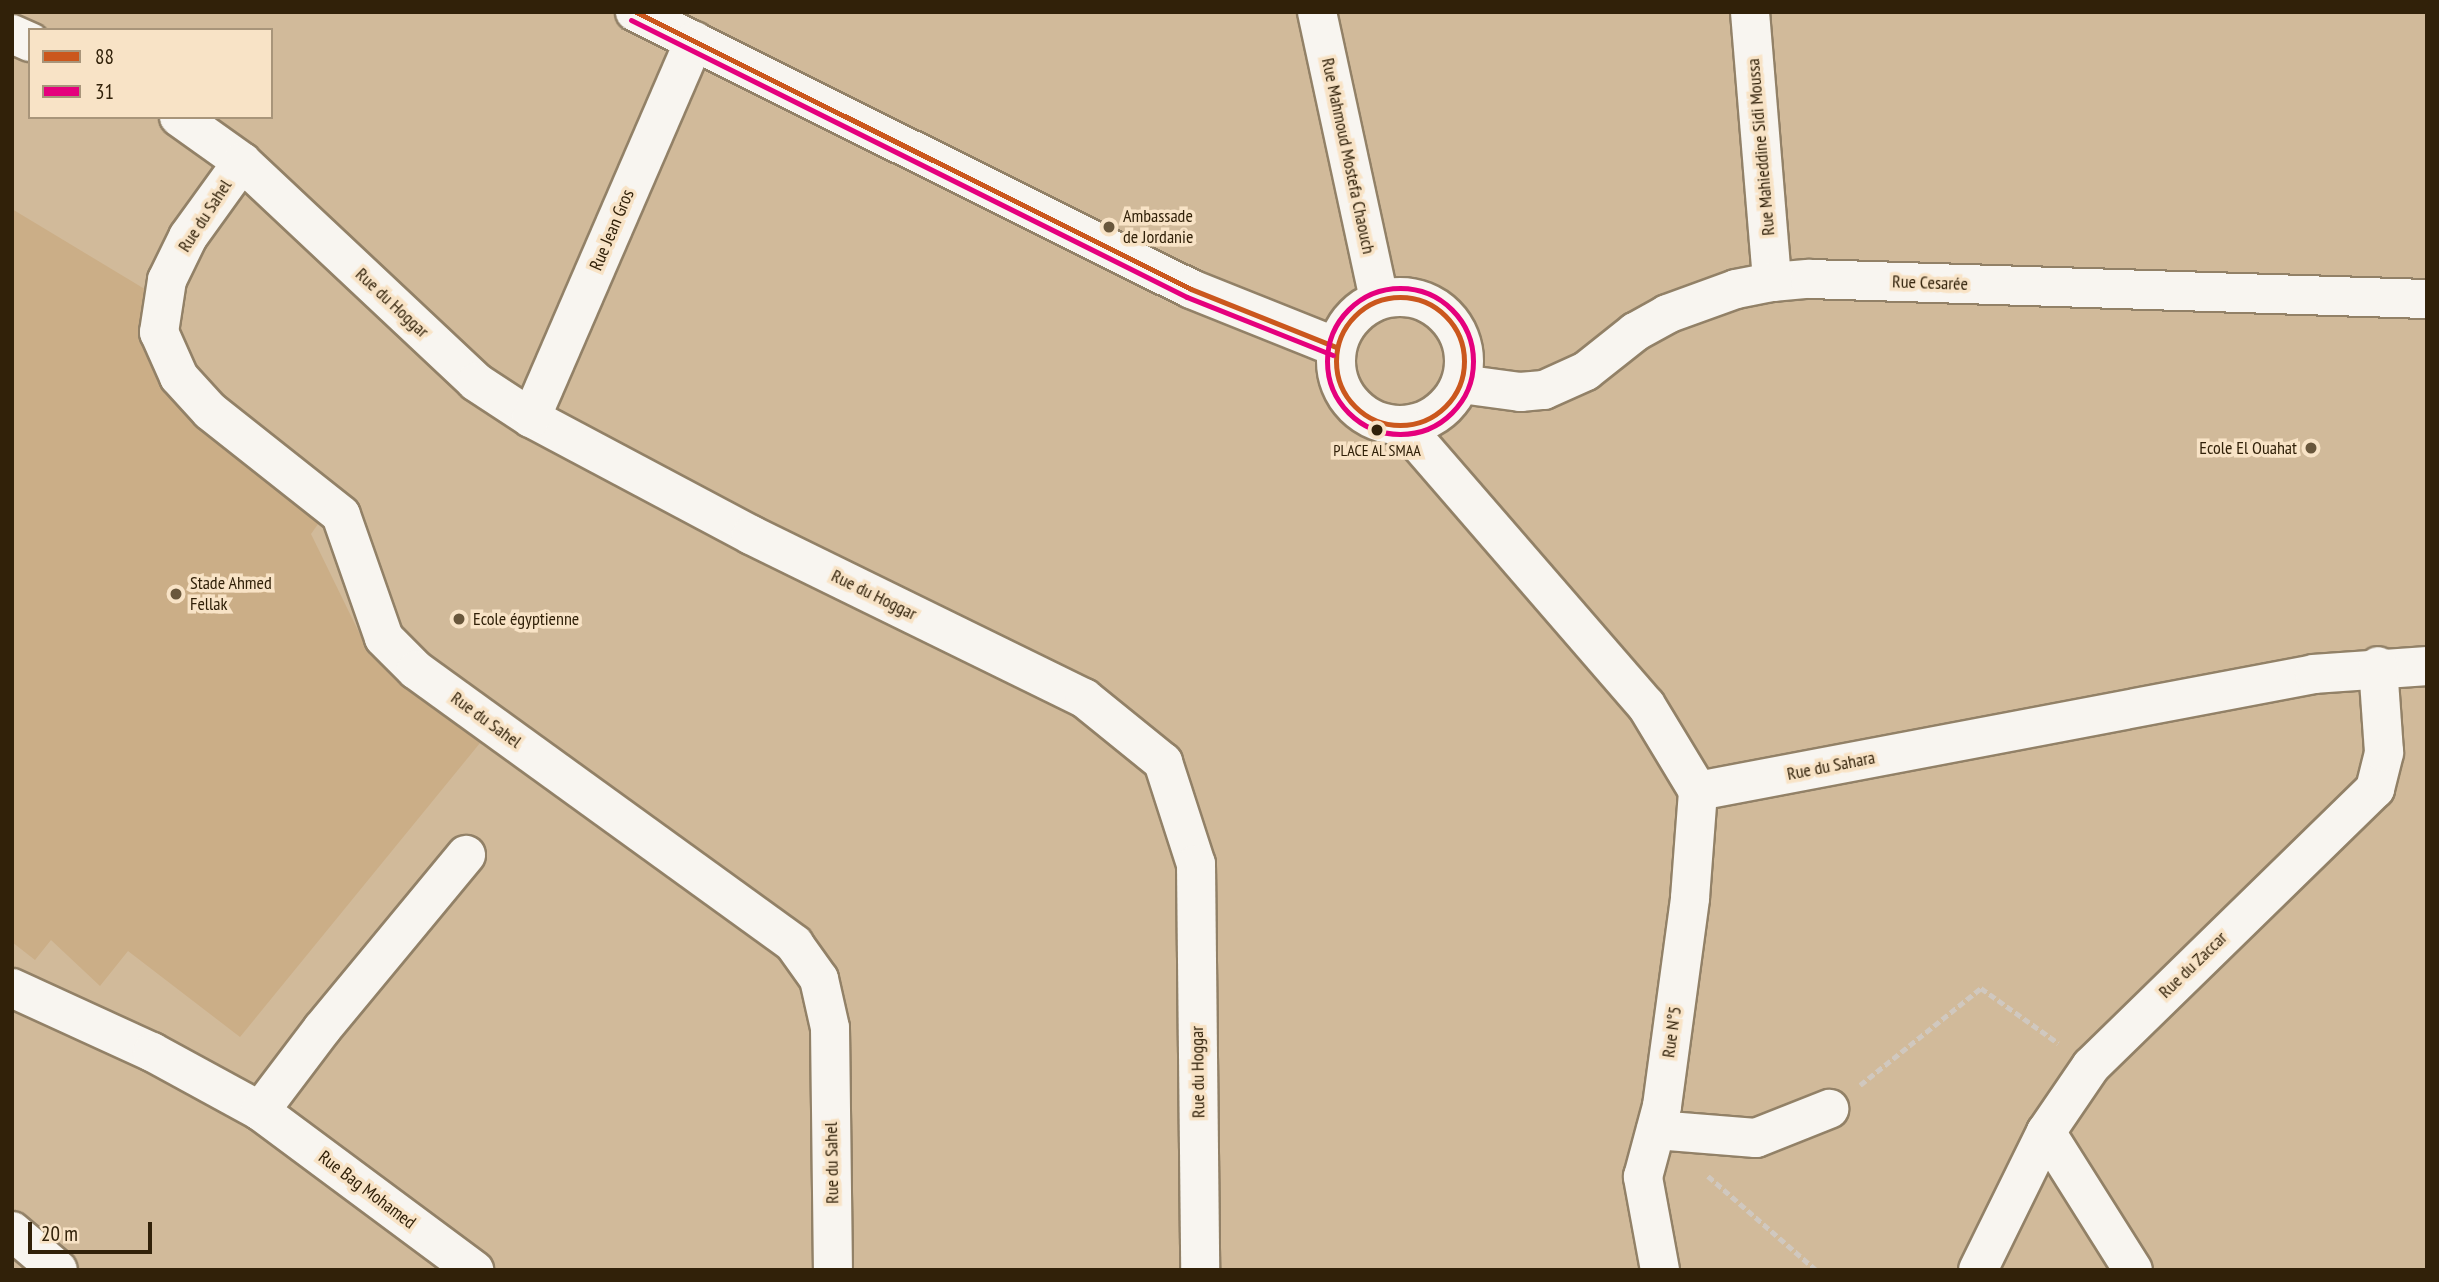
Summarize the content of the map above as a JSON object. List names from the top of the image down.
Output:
{
  "streets": {
    "street": [
      "Rue Mahieddine Sidi Moussa",
      "Rue Mahmoud Mostefa Chaouch",
      "Rue du Sahel",
      "Rue Jean Gros",
      "Rue Cesarée",
      "Rue du Hoggar",
      "Rue du Sahara",
      "Rue du Zaccar",
      "Rue N°5",
      "Rue Bag Mohamed"
    ]
  },
  "crossings": [
    ["Rue Mahieddine Sidi Moussa", "Rue Cesarée"],
    ["Rue Mahmoud Mostefa Chaouch", "Rue Cesarée"],
    ["Rue du Sahel", "Rue du Hoggar"],
    ["Rue Jean Gros", "Rue du Hoggar"],
    ["Rue du Sahara", "Rue du Zaccar"],
    ["Rue du Sahara", "Rue N°5"]
  ],
  "places": [
    "Ambassade de Jordanie",
    "PLACE AL SMAA",
    "Ecole El Ouahat",
    "Stade Ahmed Fellak",
    "Ecole égyptienne"
  ],
  "lines": ["transit line 88", "transit line 31"],
  "legend": ["88", "31"],
  "scale_bar": "20 m"
}
